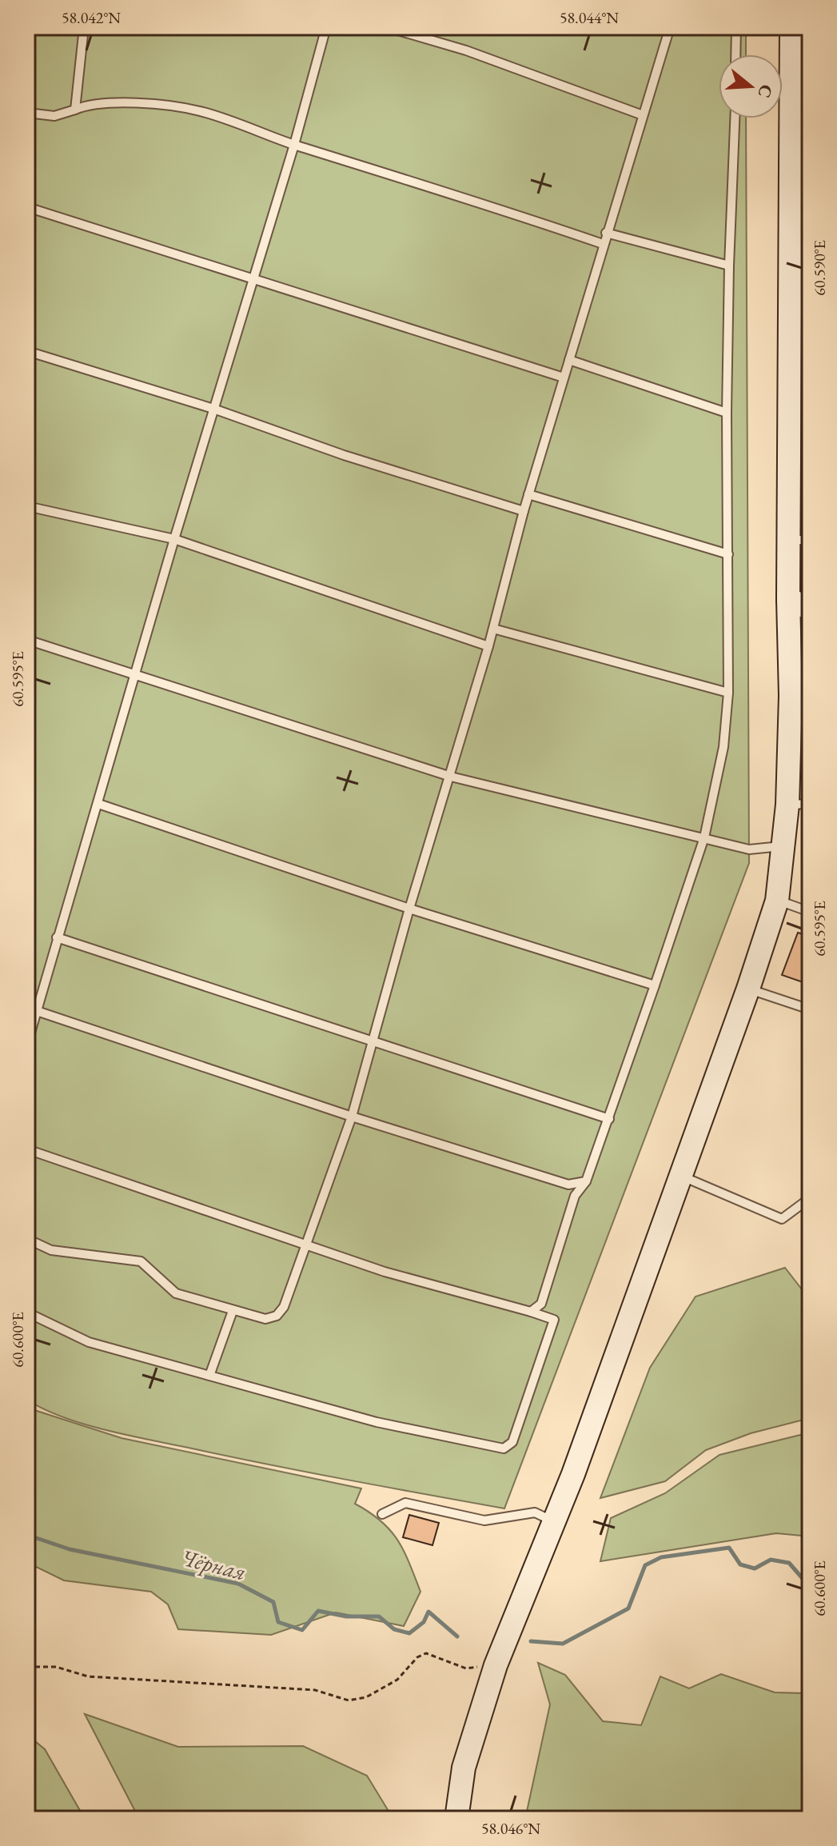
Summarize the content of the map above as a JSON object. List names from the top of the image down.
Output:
{
  "water": ["Чёрная"],
  "north": "right",
  "coordinates": [
    "58.042°N",
    "58.044°N",
    "60.590°E",
    "60.595°E",
    "60.600°E",
    "58.046°N"
  ]
}
